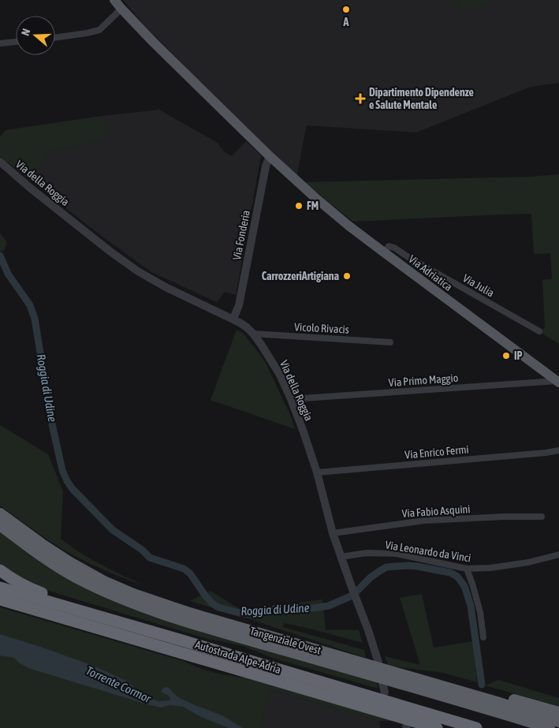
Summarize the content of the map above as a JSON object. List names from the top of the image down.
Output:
{
  "streets": {
    "highway": ["Tangenziale Ovest", "Autostrada Alpe-Adria"],
    "main road": ["Via Adriatica"],
    "street": [
      "Via della Roggia",
      "Via Fonderia",
      "Via Julia",
      "Vicolo Rivacis",
      "Via Primo Maggio",
      "Via Enrico Fermi",
      "Via Fabio Asquini",
      "Via Leonardo da Vinci"
    ]
  },
  "crossings": [
    ["Via della Roggia", "Via Fonderia"],
    ["Via della Roggia", "Vicolo Rivacis"],
    ["Via della Roggia", "Via Primo Maggio"],
    ["Via della Roggia", "Via Enrico Fermi"],
    ["Via della Roggia", "Via Fabio Asquini"],
    ["Via della Roggia", "Via Leonardo da Vinci"],
    ["Via Fonderia", "Via Adriatica"],
    ["Via Adriatica", "Via Julia"],
    ["Via Adriatica", "Via Primo Maggio"]
  ],
  "water": ["Roggia di Udine", "Torrente Cormor"],
  "places": {
    "other": [
      "A",
      "FM",
      "CarrozzeriArtigiana",
      "IP"
    ],
    "health": ["Dipartimento Dipendenze e Salute Mentale"]
  },
  "north": "left"
}
